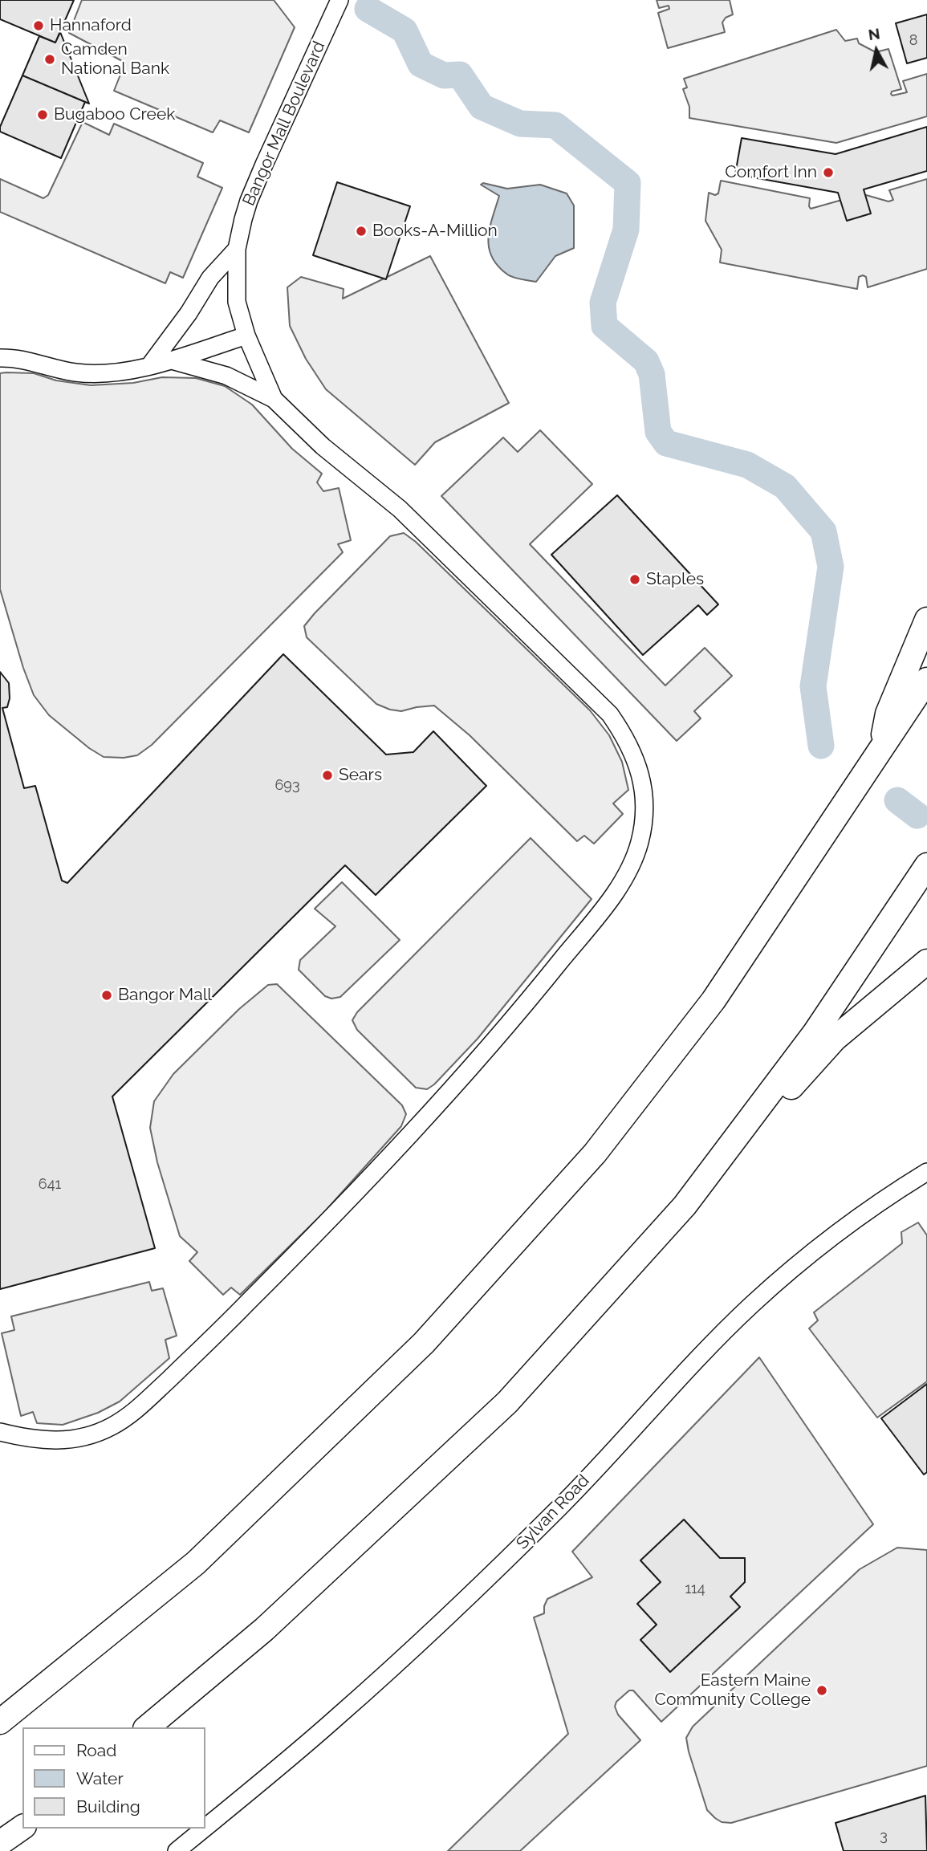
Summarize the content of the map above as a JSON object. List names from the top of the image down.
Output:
{
  "streets": {
    "street": ["Bangor Mall Boulevard", "Sylvan Road"]
  },
  "places": [
    "Hannaford",
    "Camden National Bank",
    "Bugaboo Creek",
    "Comfort Inn",
    "Books-A-Million",
    "Staples",
    "Sears",
    "Bangor Mall",
    "Eastern Maine Community College"
  ],
  "house_numbers": [
    "8",
    "693",
    "641",
    "114",
    "3"
  ],
  "legend": ["Road", "Water", "Building"],
  "north": "top"
}
